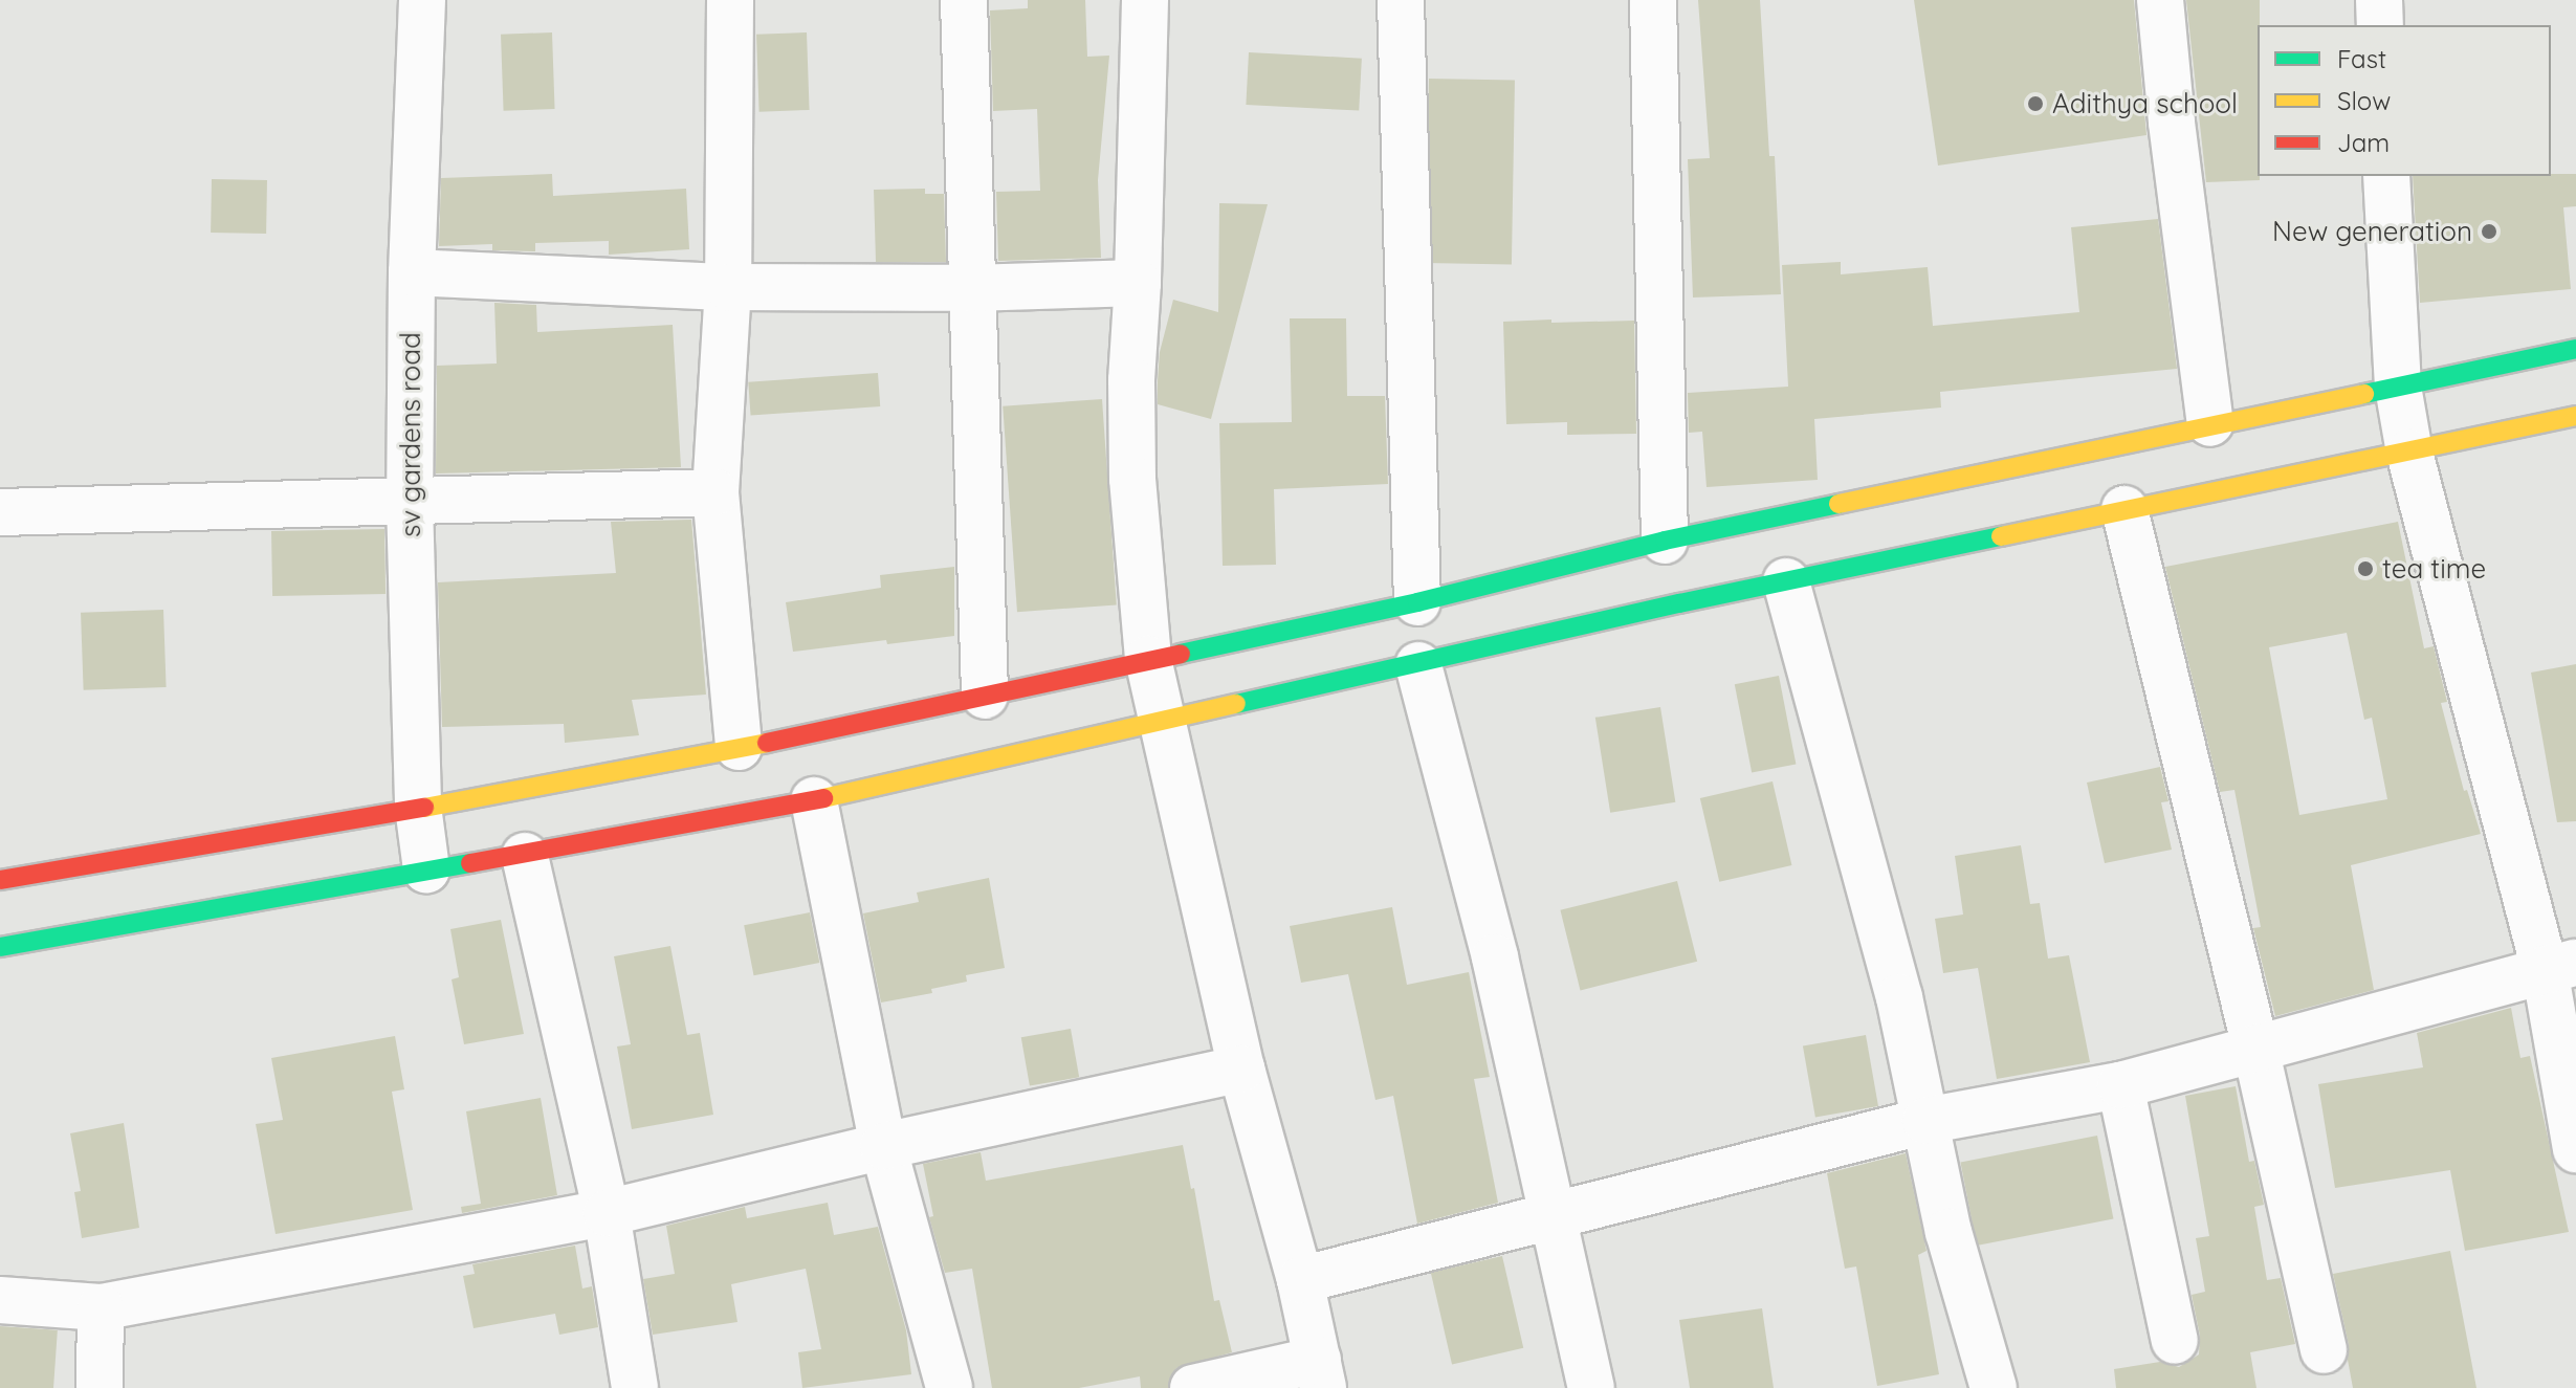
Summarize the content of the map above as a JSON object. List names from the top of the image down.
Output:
{
  "streets": {
    "street": ["sv gardens road"]
  },
  "places": ["Adithya school", "New generation", "tea time"],
  "legend": ["Fast", "Slow", "Jam"]
}
